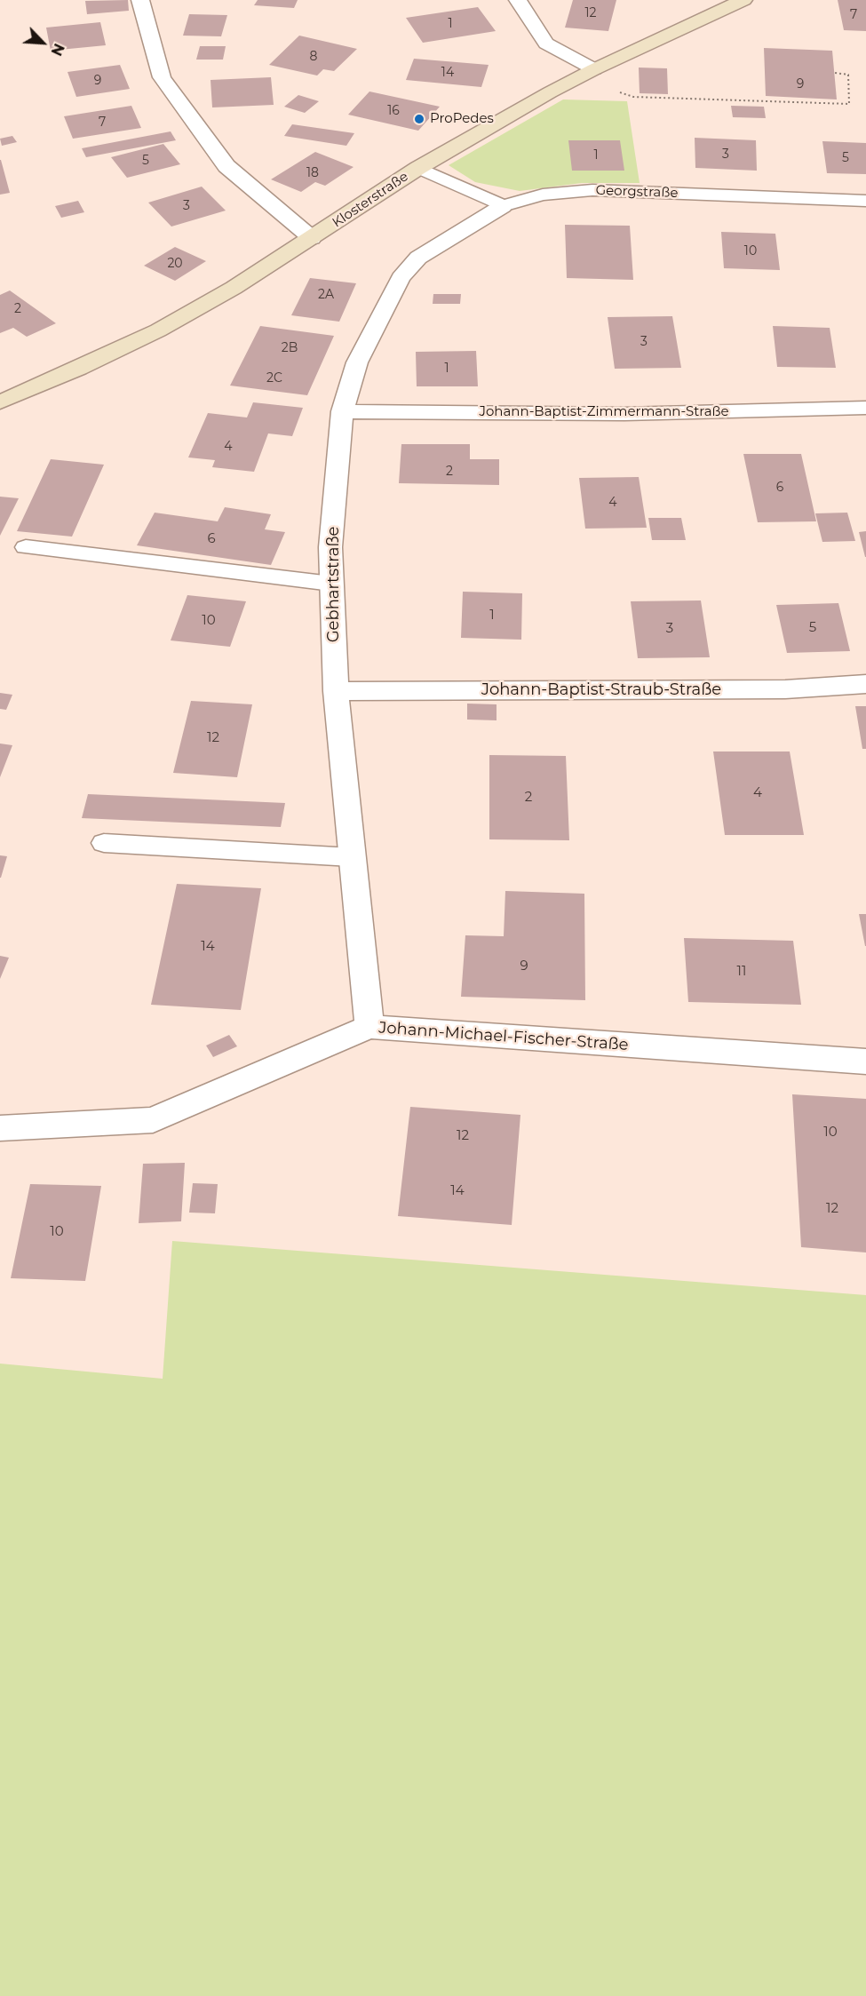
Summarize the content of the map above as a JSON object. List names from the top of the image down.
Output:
{
  "streets": {
    "main road": ["Klosterstraße"],
    "street": [
      "Johann-Baptist-Zimmermann-Straße",
      "Gebhartstraße",
      "Johann-Baptist-Straub-Straße",
      "Johann-Michael-Fischer-Straße"
    ],
    "lane": ["Georgstraße"]
  },
  "crossings": [
    ["Georgstraße", "Gebhartstraße"],
    ["Johann-Baptist-Zimmermann-Straße", "Gebhartstraße"],
    ["Gebhartstraße", "Johann-Baptist-Straub-Straße"],
    ["Gebhartstraße", "Johann-Michael-Fischer-Straße"]
  ],
  "places": ["ProPedes"],
  "house_numbers": [
    "12",
    "7",
    "1",
    "8",
    "14",
    "9",
    "9",
    "16",
    "7",
    "3",
    "1",
    "5",
    "5",
    "18",
    "3",
    "10",
    "20",
    "2A",
    "2",
    "3",
    "2B",
    "1",
    "2C",
    "4",
    "2",
    "6",
    "4",
    "6",
    "1",
    "10",
    "5",
    "3",
    "12",
    "4",
    "2",
    "14",
    "9",
    "11",
    "10",
    "12",
    "14",
    "12",
    "10"
  ],
  "north": "bottom right"
}
